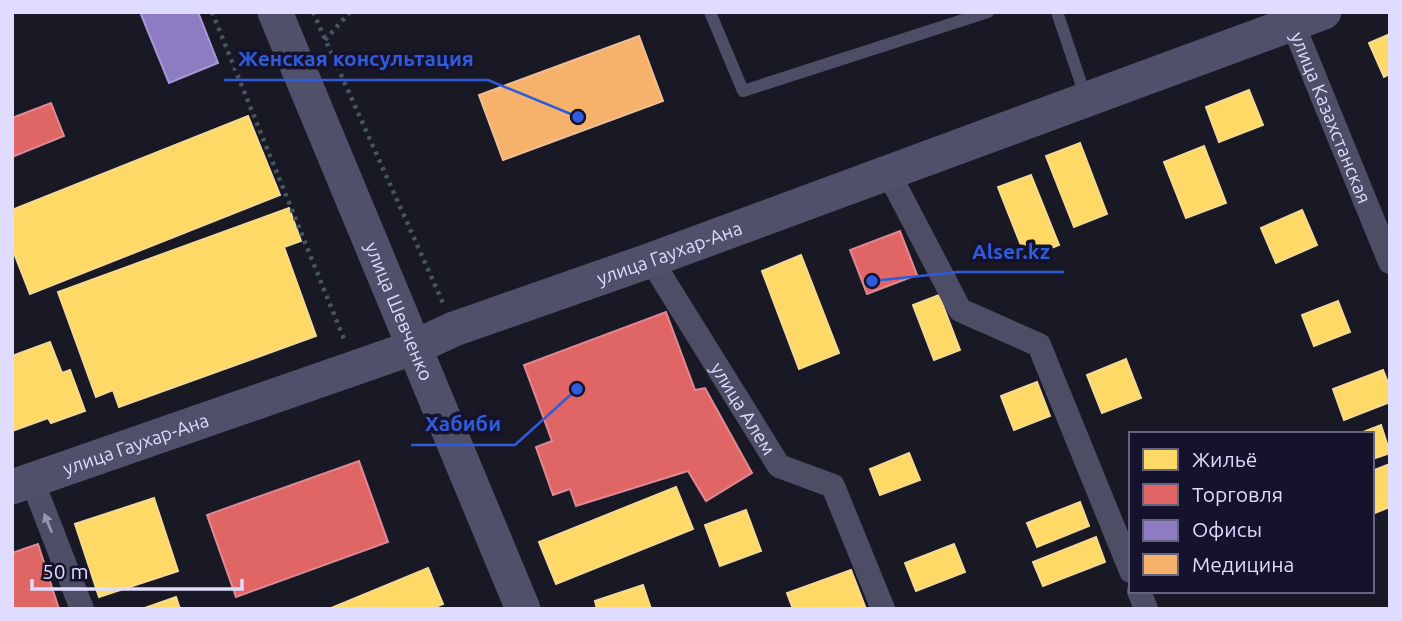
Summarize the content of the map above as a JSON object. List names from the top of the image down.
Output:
{
  "streets": {
    "street": [
      "улица Казахстанская",
      "улица Гаухар-Ана",
      "улица Шевченко",
      "улица Алем"
    ]
  },
  "crossings": [
    ["улица Казахстанская", "улица Гаухар-Ана"],
    ["улица Гаухар-Ана", "улица Шевченко"],
    ["улица Гаухар-Ана", "улица Алем"]
  ],
  "places": ["Женская консультация", "Alser.kz", "Хабиби"],
  "legend": [
    "Жильё",
    "Торговля",
    "Офисы",
    "Медицина"
  ],
  "scale_bar": "50 m"
}
